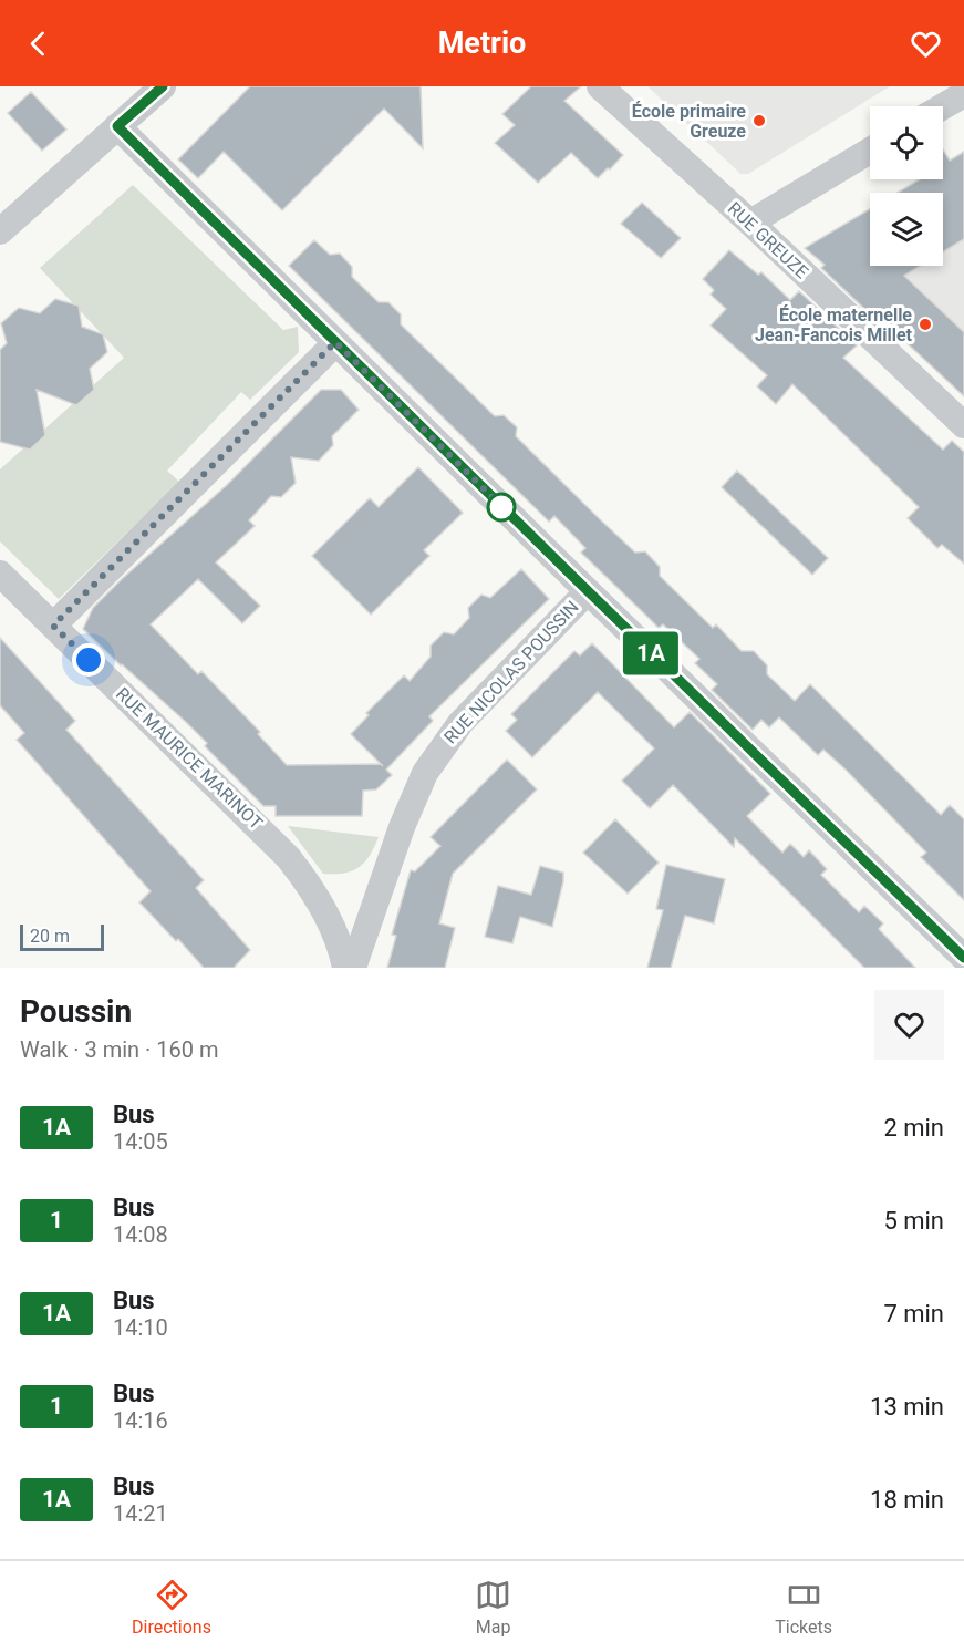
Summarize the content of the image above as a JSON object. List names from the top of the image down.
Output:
{
  "streets": {
    "street": ["RUE GREUZE", "RUE NICOLAS POUSSIN", "RUE MAURICE MARINOT"]
  },
  "places": ["École primaire Greuze", "École maternelle Jean-Fancois Millet"],
  "lines": ["bus line 1A"],
  "scale_bar": "20 m",
  "page": {
    "header": "Metrio",
    "on_map": "1A",
    "scale": "20 m",
    "heading": ["Poussin", "Walk · 3 min · 160 m"],
    "list": [
      {
        "mark": "1A",
        "name": "Bus",
        "note": "14:05",
        "value": "2 min"
      },
      {
        "mark": "1",
        "name": "Bus",
        "note": "14:08",
        "value": "5 min"
      },
      {
        "mark": "1A",
        "name": "Bus",
        "note": "14:10",
        "value": "7 min"
      },
      {
        "mark": "1",
        "name": "Bus",
        "note": "14:16",
        "value": "13 min"
      },
      {
        "mark": "1A",
        "name": "Bus",
        "note": "14:21",
        "value": "18 min"
      }
    ],
    "tabs": ["Directions", "Map", "Tickets"]
  }
}
